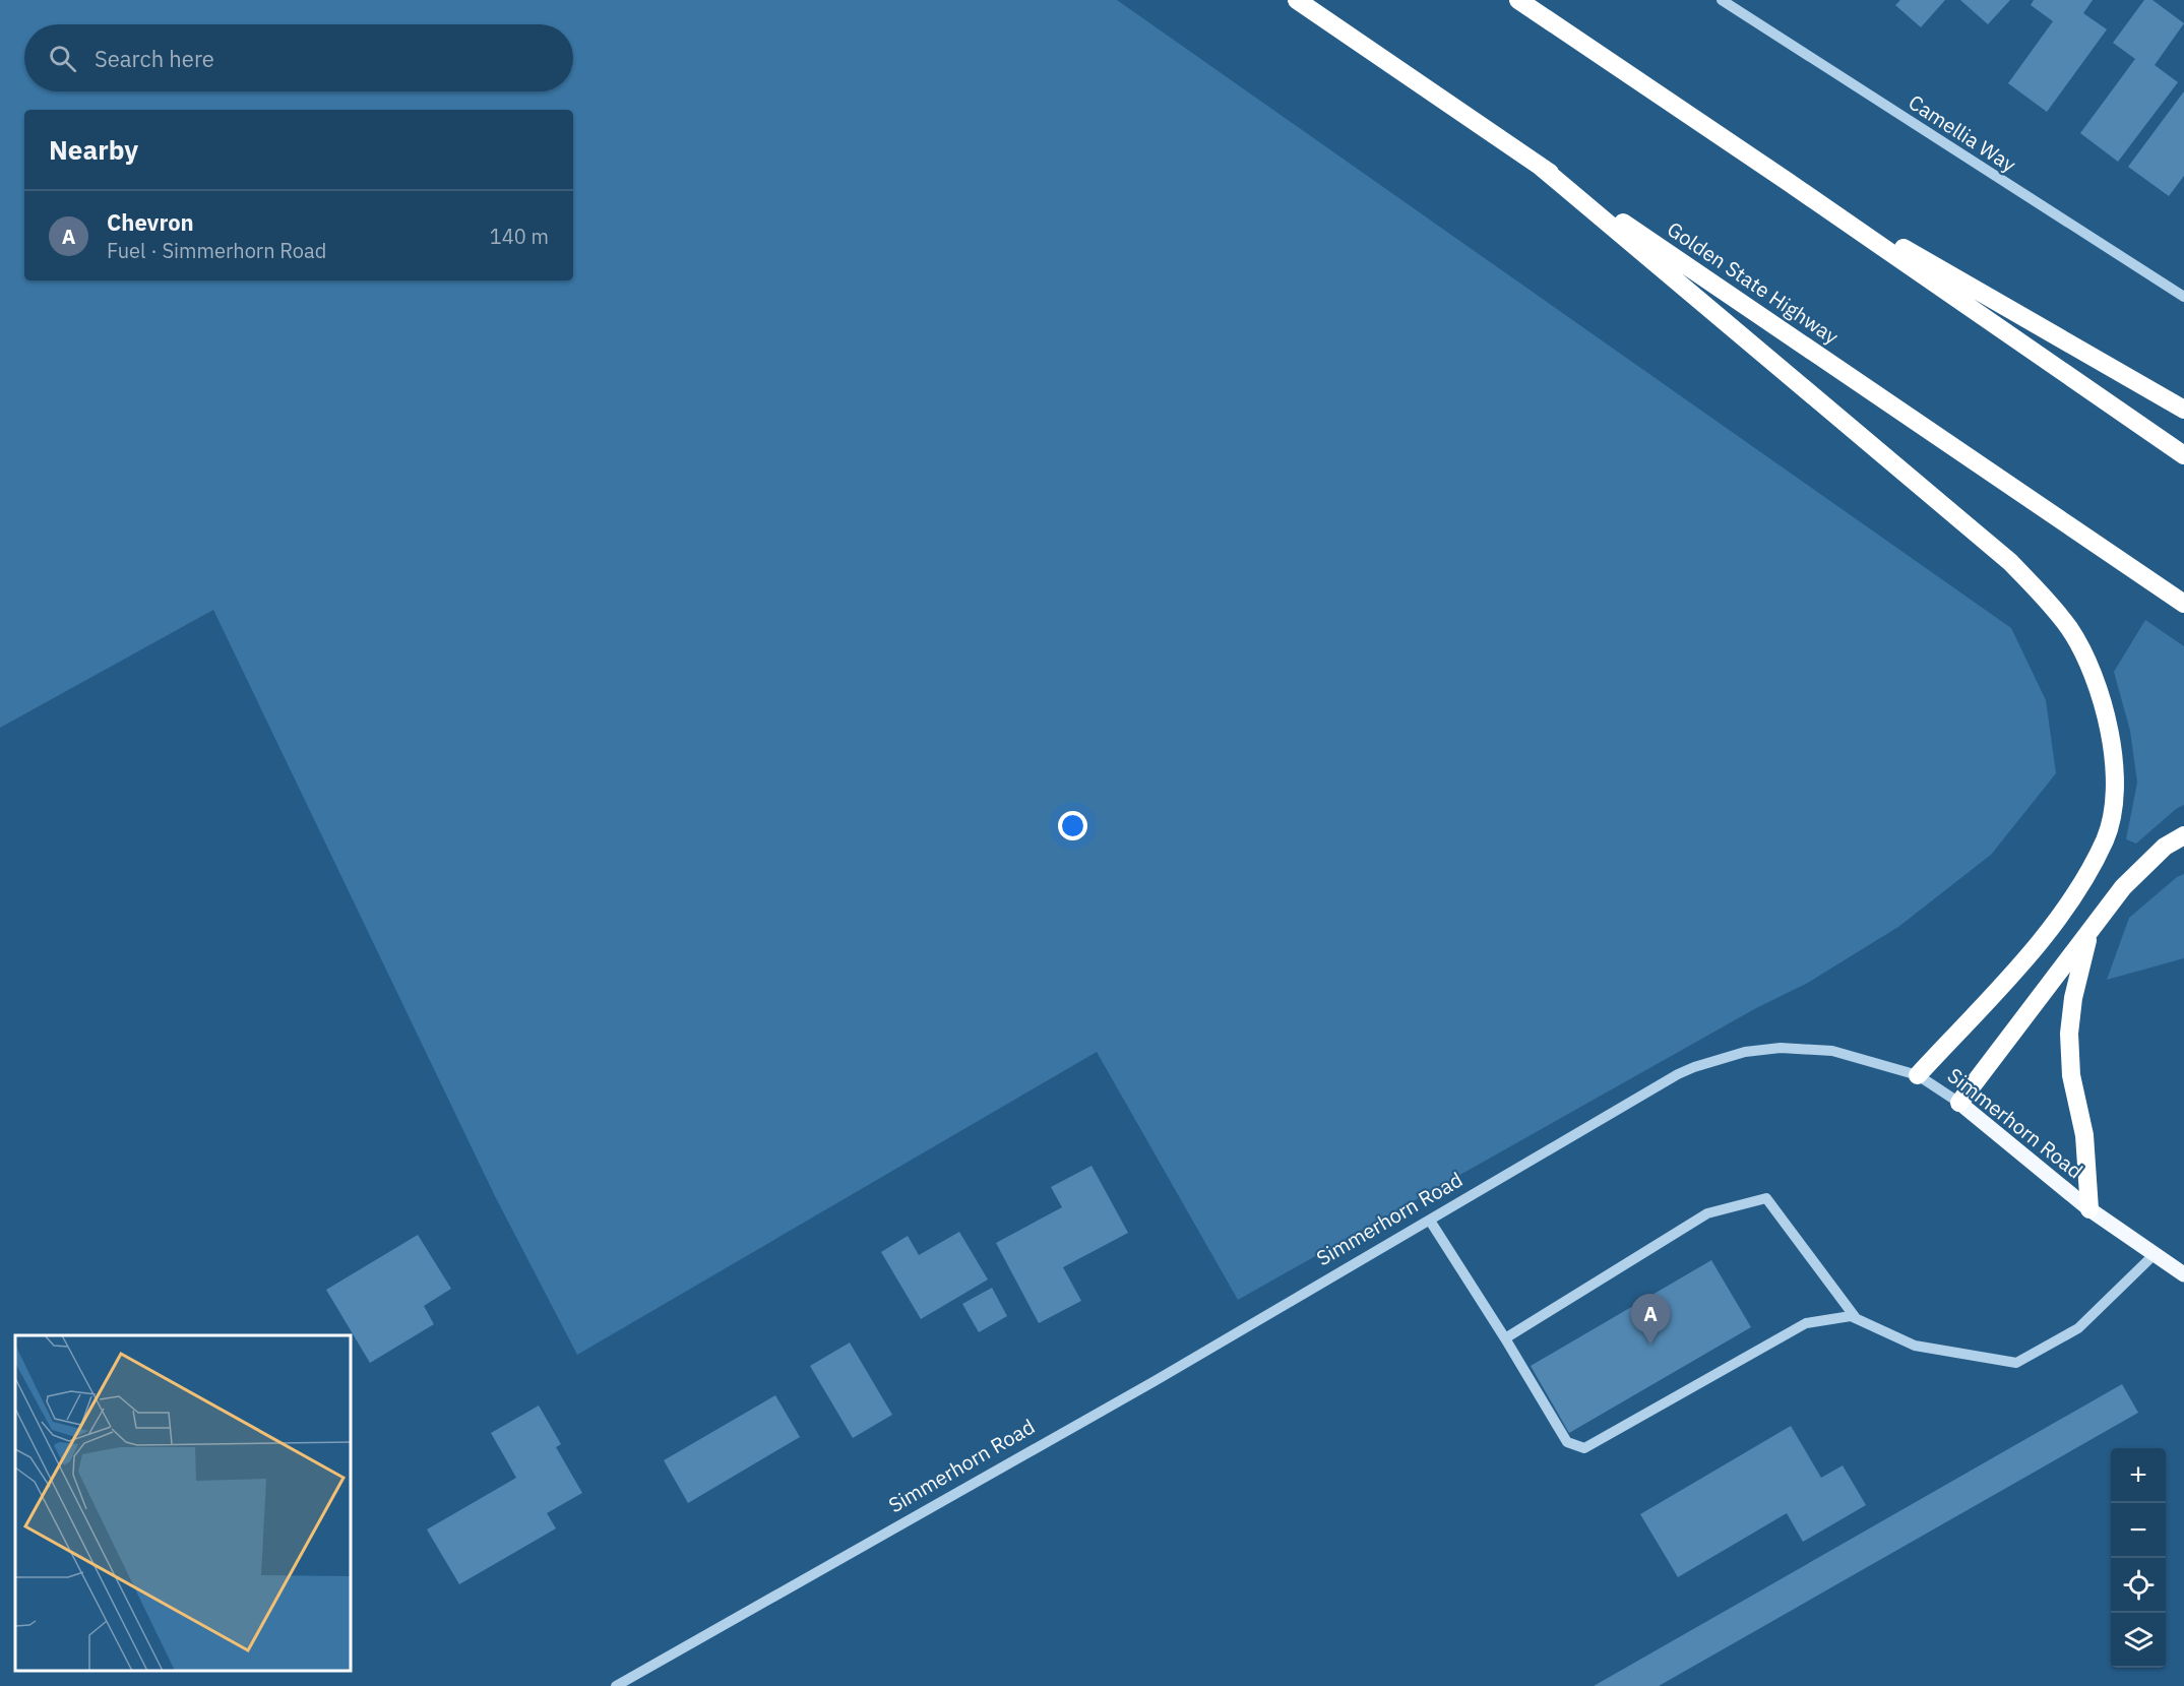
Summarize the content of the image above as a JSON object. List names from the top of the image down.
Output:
{
  "streets": {
    "highway": ["Golden State Highway"],
    "main road": ["Simmerhorn Road"],
    "street": ["Camellia Way"]
  },
  "page": {
    "search": "Search here",
    "heading": "Nearby",
    "list": [
      {
        "mark": "A",
        "name": "Chevron",
        "note": "Fuel · Simmerhorn Road",
        "value": "140 m"
      }
    ],
    "pins": "A",
    "map_buttons": ["+", "−"]
  }
}
